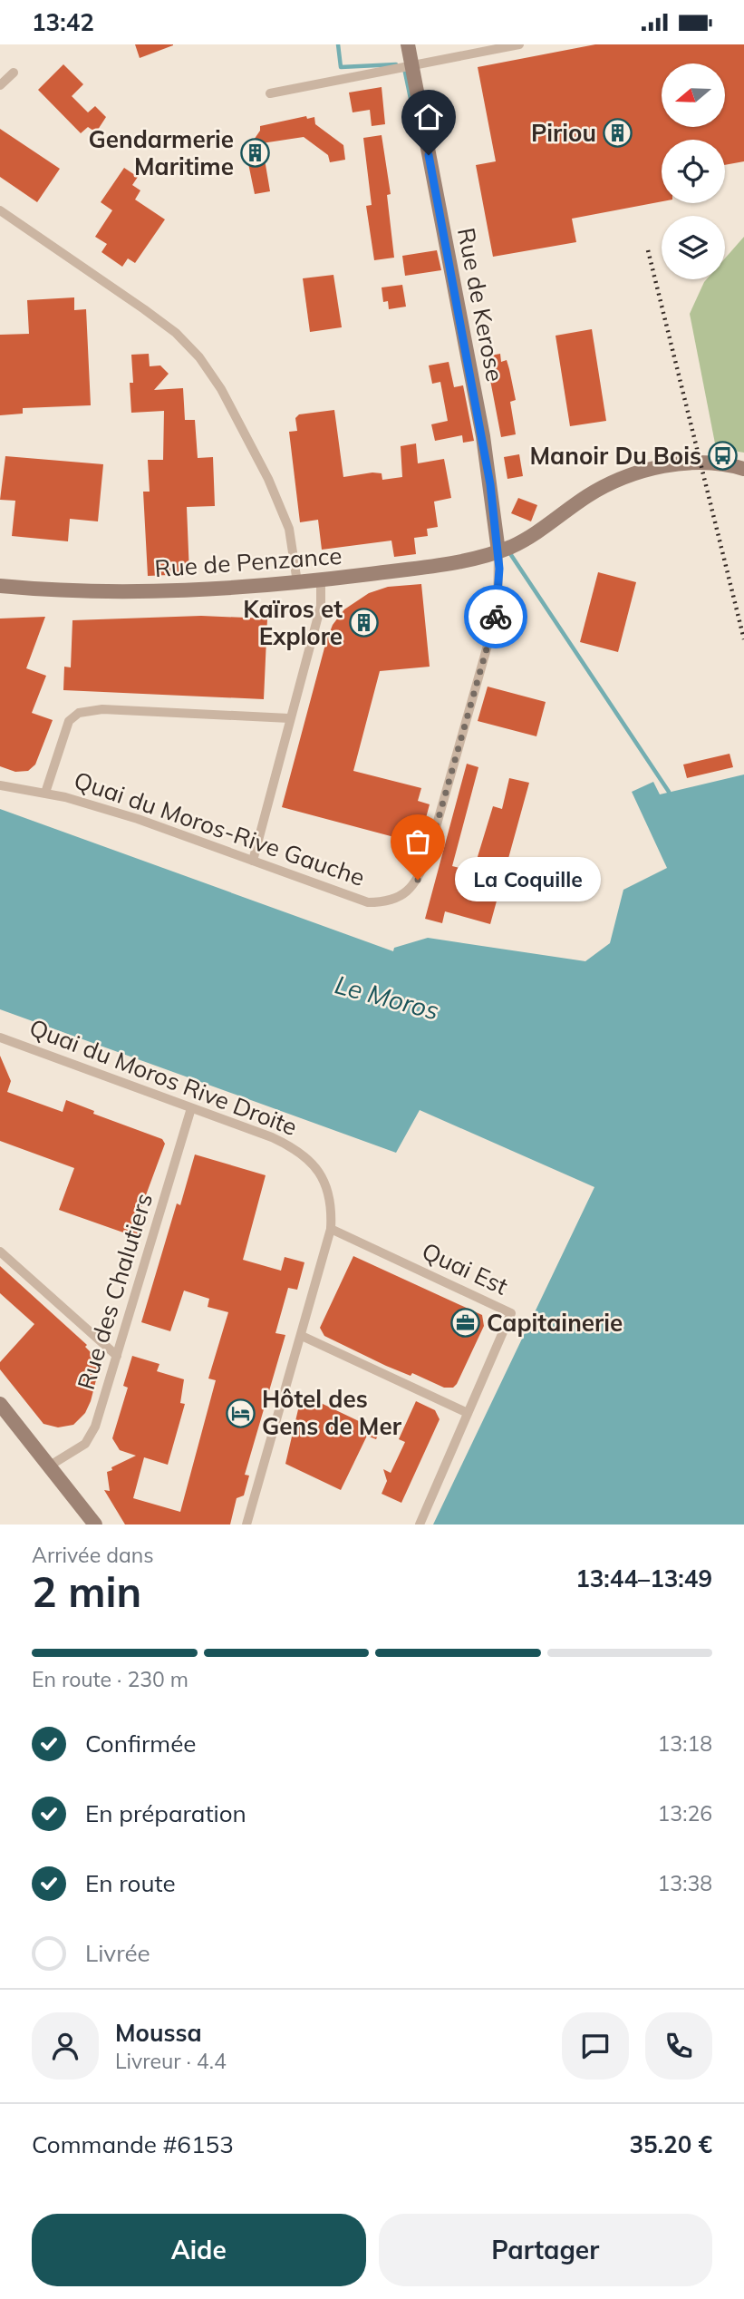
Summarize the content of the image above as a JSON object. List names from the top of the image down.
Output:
{
  "streets": {
    "main road": ["Rue de Kerose", "Rue de Penzance"],
    "street": [
      "Quai du Moros-Rive Gauche",
      "Quai du Moros Rive Droite",
      "Quai Est",
      "Rue des Chalutiers"
    ]
  },
  "crossings": [
    ["Rue de Kerose", "Rue de Penzance"],
    ["Rue de Kerose", "Quai du Moros-Rive Gauche"],
    ["Rue de Penzance", "Quai du Moros-Rive Gauche"],
    ["Quai du Moros Rive Droite", "Quai Est"],
    ["Quai du Moros Rive Droite", "Rue des Chalutiers"]
  ],
  "water": ["Le Moros"],
  "places": {
    "building": ["Piriou", "Gendarmerie Maritime", "Kaïros et Explore"],
    "bus stop": ["Manoir Du Bois"],
    "other": ["La Coquille"],
    "office": ["Capitainerie"],
    "hotel": ["Hôtel des Gens de Mer"]
  },
  "north": "left",
  "page": {
    "status": "13:42",
    "bubble": "La Coquille",
    "heading": ["2 min", "Arrivée dans", "13:44–13:49"],
    "panel": [
      "Moussa",
      "Livreur · 4.4",
      "Commande #6153",
      "35.20 €"
    ],
    "bar": "En route · 230 m",
    "list": [
      ["Confirmée", "13:18"],
      ["En préparation", "13:26"],
      ["En route", "13:38"],
      "Livrée"
    ],
    "buttons": ["Aide", "Partager"]
  }
}
